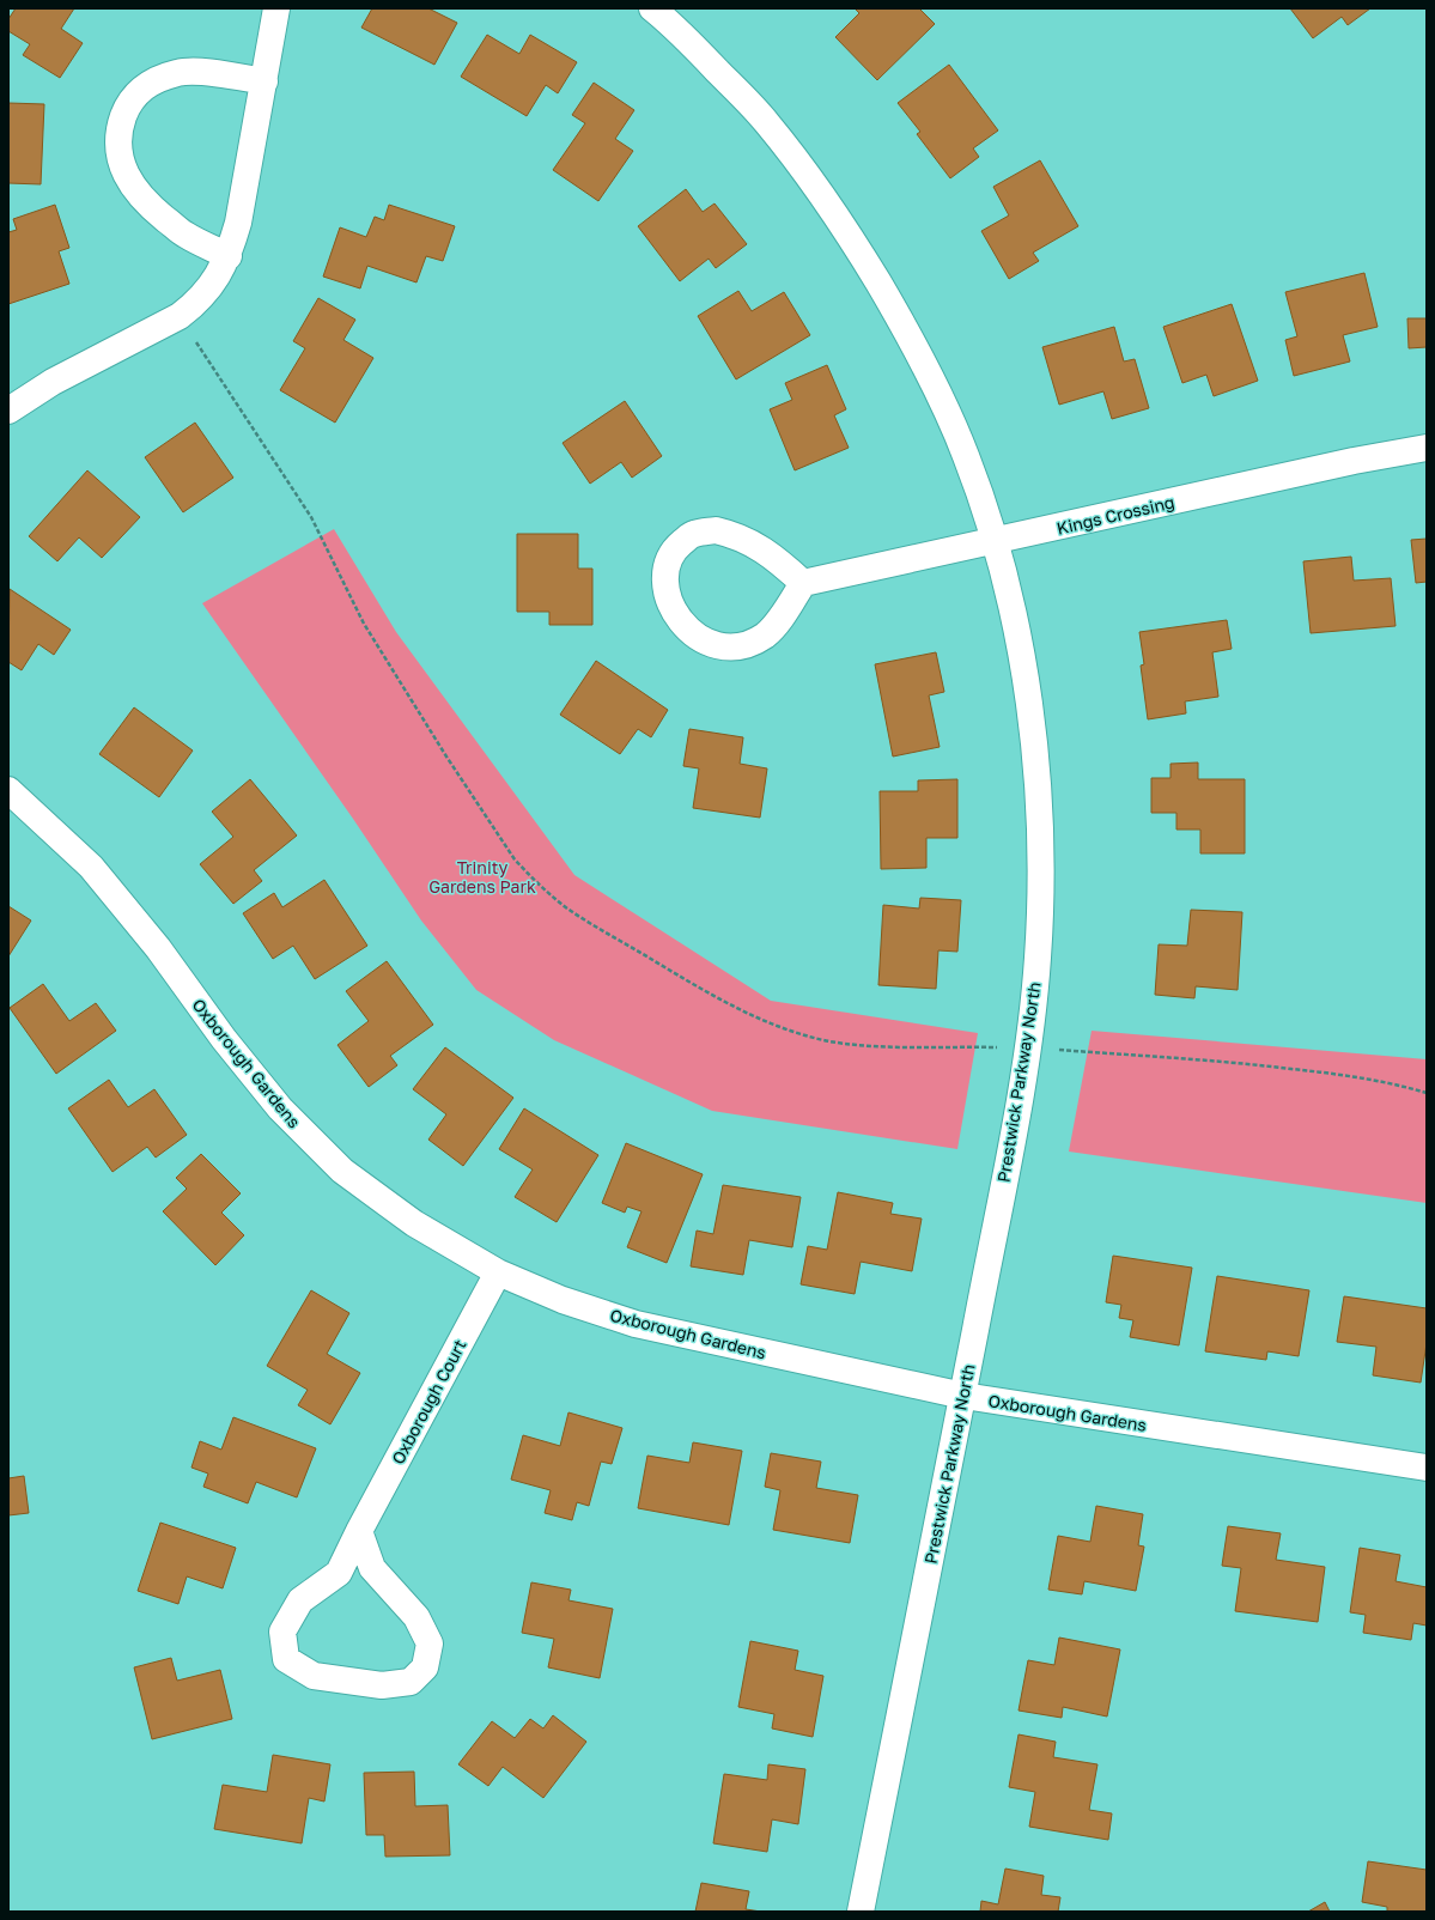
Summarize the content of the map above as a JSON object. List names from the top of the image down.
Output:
{
  "streets": {
    "street": [
      "Kings Crossing",
      "Oxborough Gardens",
      "Prestwick Parkway North",
      "Oxborough Court"
    ]
  },
  "crossings": [
    ["Kings Crossing", "Prestwick Parkway North"],
    ["Oxborough Gardens", "Prestwick Parkway North"],
    ["Oxborough Gardens", "Oxborough Court"]
  ],
  "parks": ["Trinity Gardens Park"]
}
